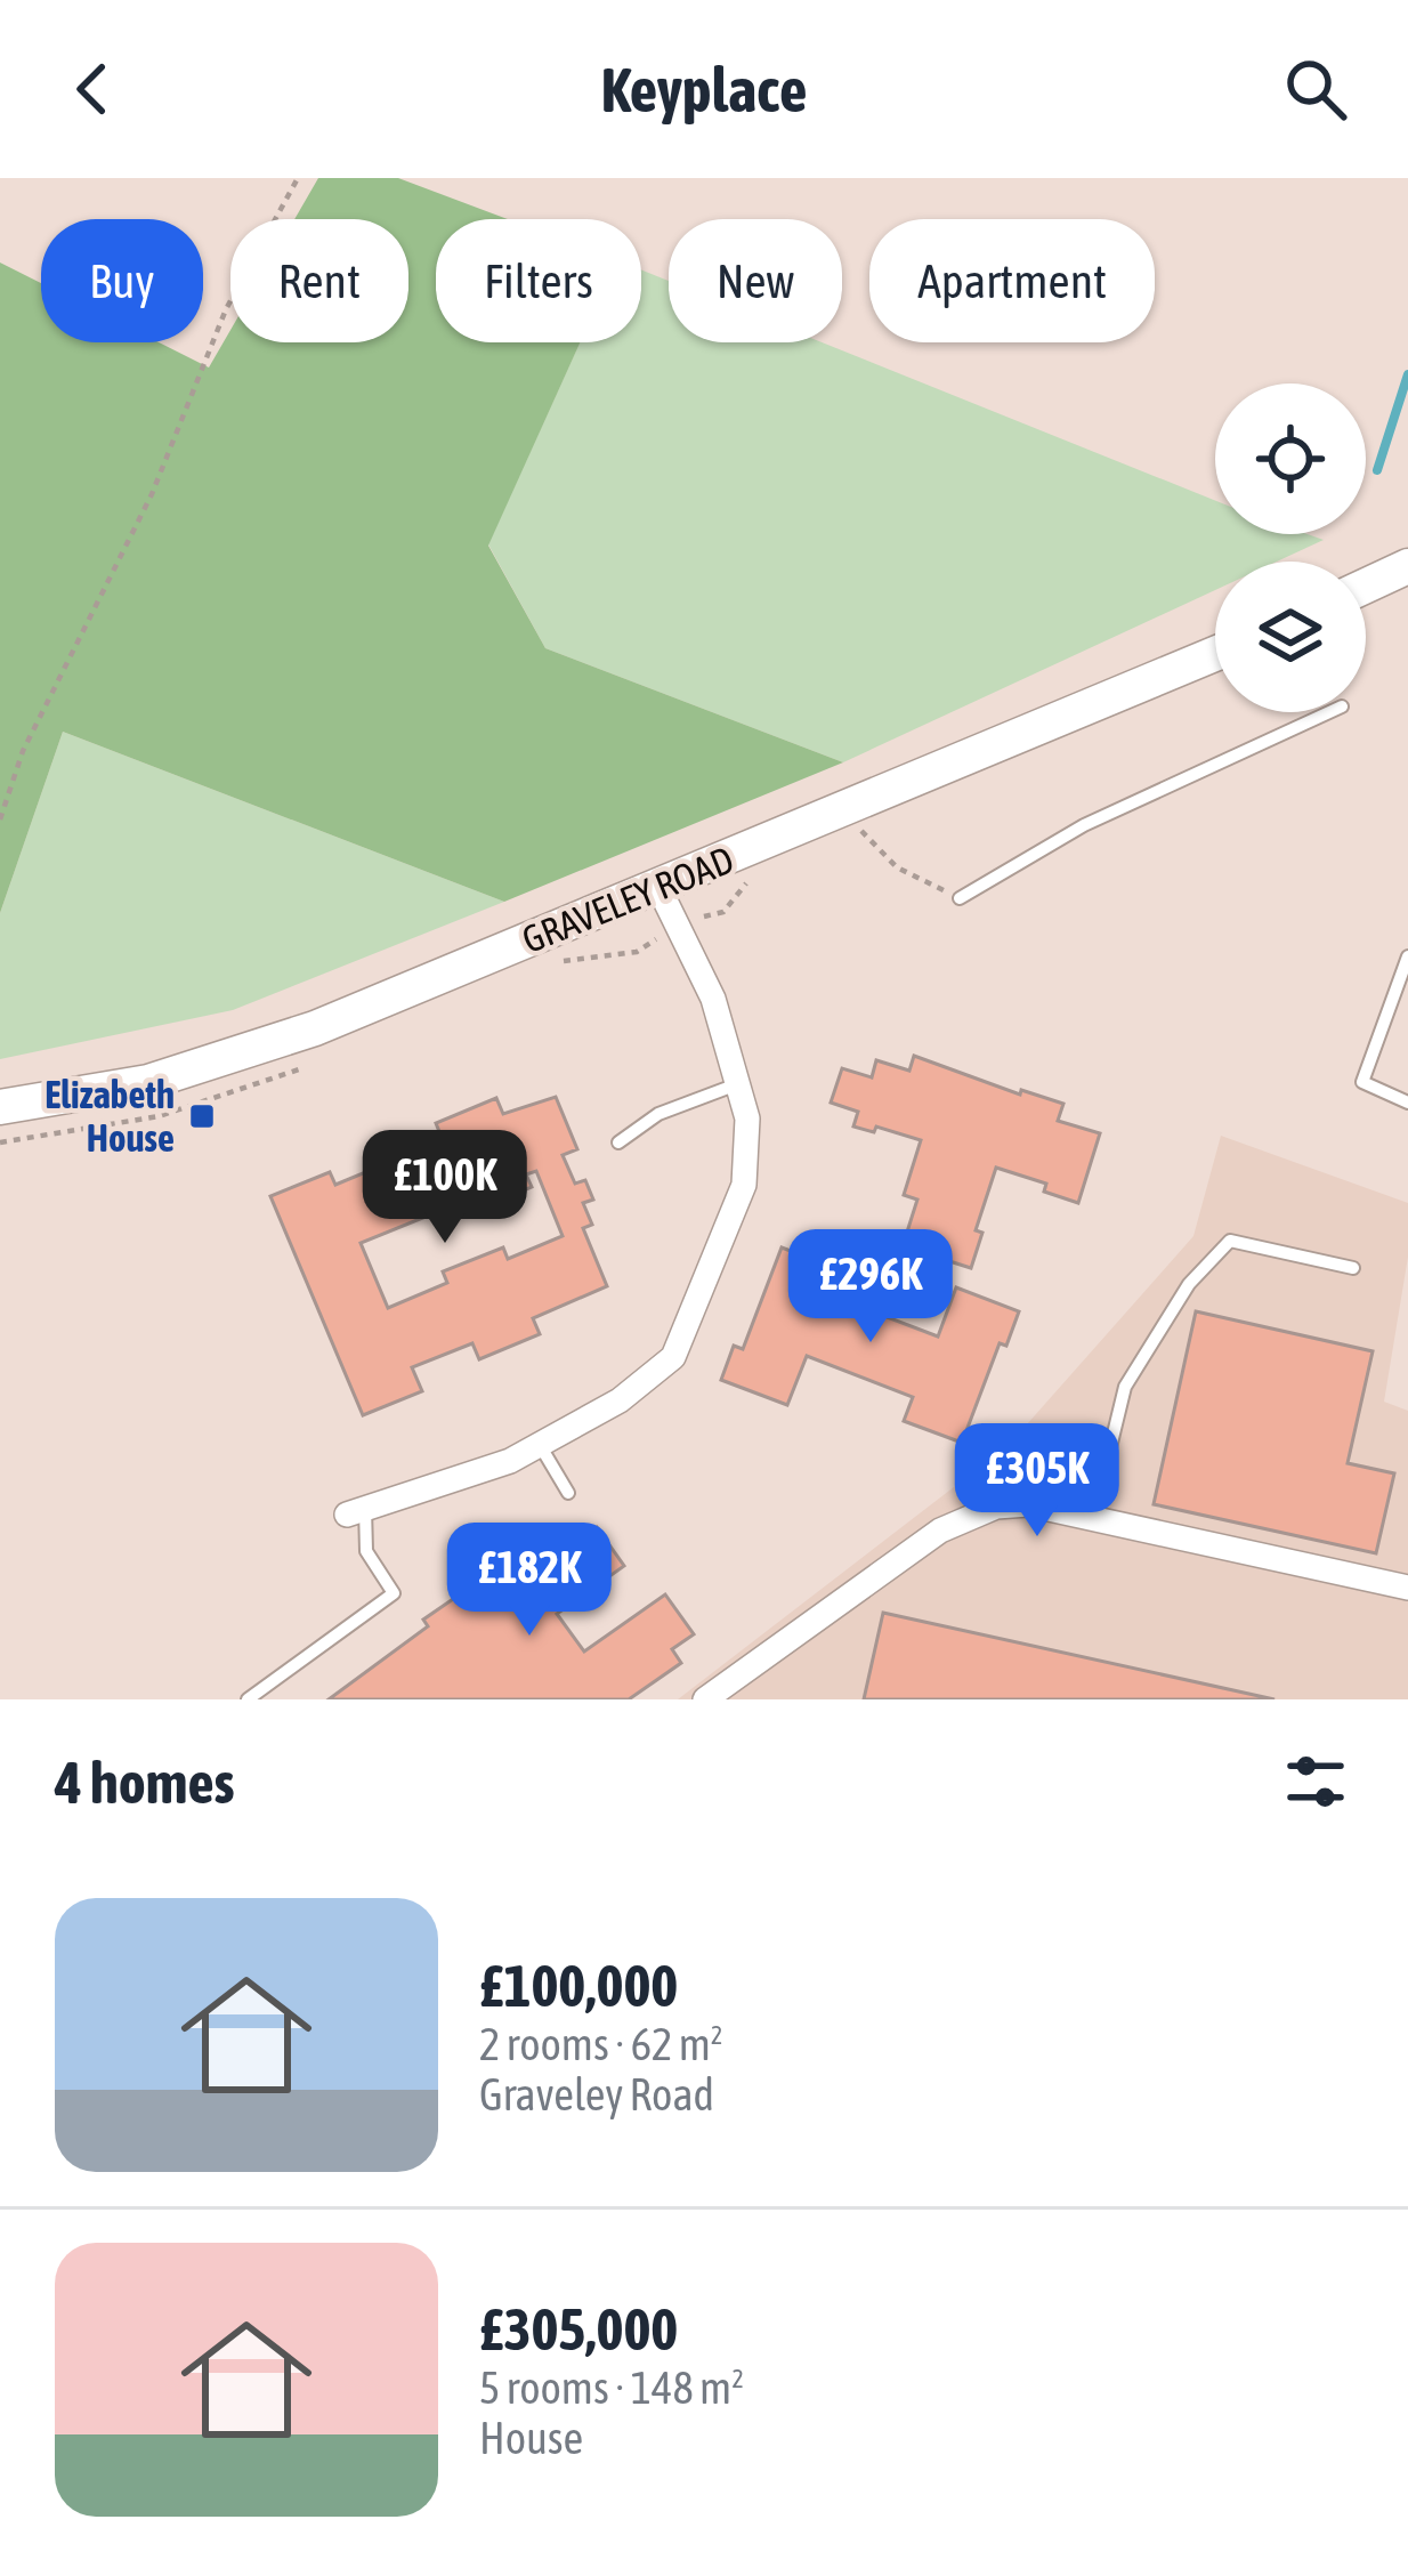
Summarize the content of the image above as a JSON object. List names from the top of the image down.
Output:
{
  "streets": {
    "main road": ["GRAVELEY ROAD"]
  },
  "places": {
    "transit": ["Elizabeth House"]
  },
  "page": {
    "header": "Keyplace",
    "chip": [
      "Buy",
      "Rent",
      "Filters",
      "New",
      "Apartment"
    ],
    "price": [
      "£100K",
      "£296K",
      "£305K",
      "£182K"
    ],
    "heading": "4 homes",
    "list": [
      {
        "name": "£100,000",
        "note": "2 rooms · 62 m² · Graveley Road"
      },
      {
        "name": "£305,000",
        "note": "5 rooms · 148 m² · House"
      }
    ]
  }
}
